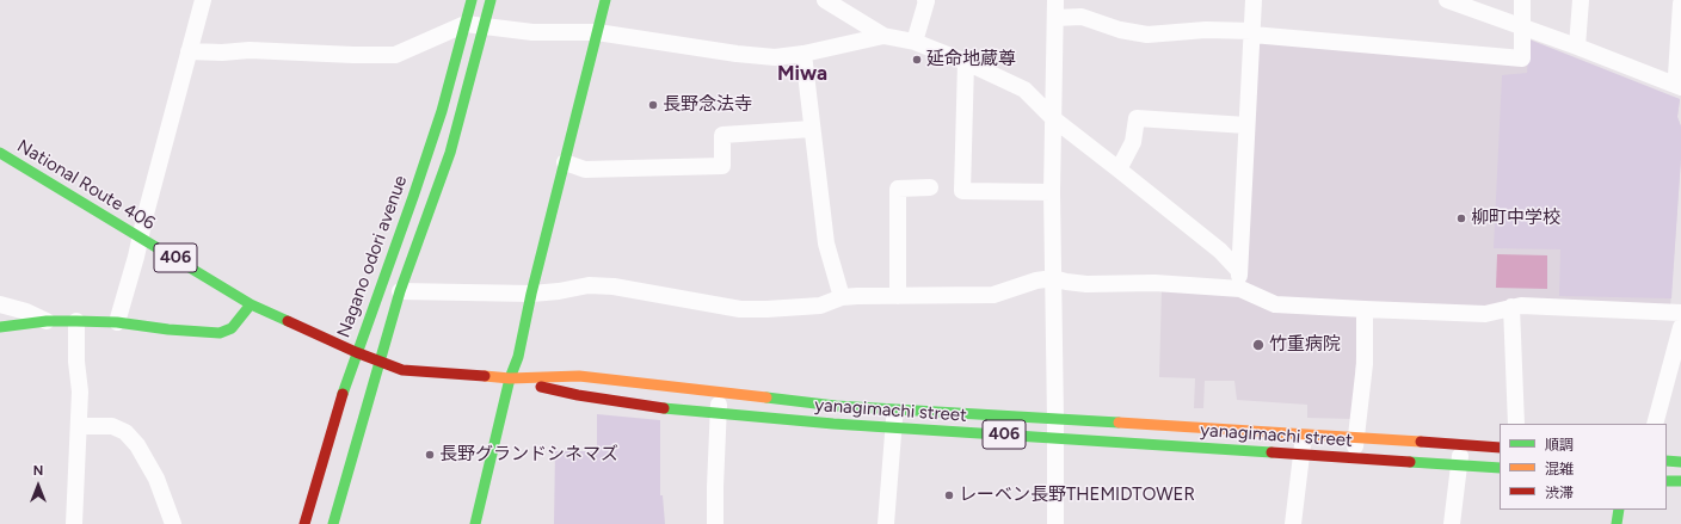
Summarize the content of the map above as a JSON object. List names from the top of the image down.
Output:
{
  "streets": {
    "main road": [
      "National Route 406",
      "Nagano odori avenue",
      "406",
      "yanagimachi street"
    ]
  },
  "crossings": [
    ["National Route 406", "Nagano odori avenue"],
    ["National Route 406", "yanagimachi street"],
    ["Nagano odori avenue", "yanagimachi street"]
  ],
  "districts": ["Miwa"],
  "places": [
    "延命地蔵尊",
    "長野念法寺",
    "柳町中学校",
    "竹重病院",
    "長野グランドシネマズ",
    "レーベン長野THEMIDTOWER"
  ],
  "legend": ["順調", "混雑", "渋滞"],
  "north": "top"
}
